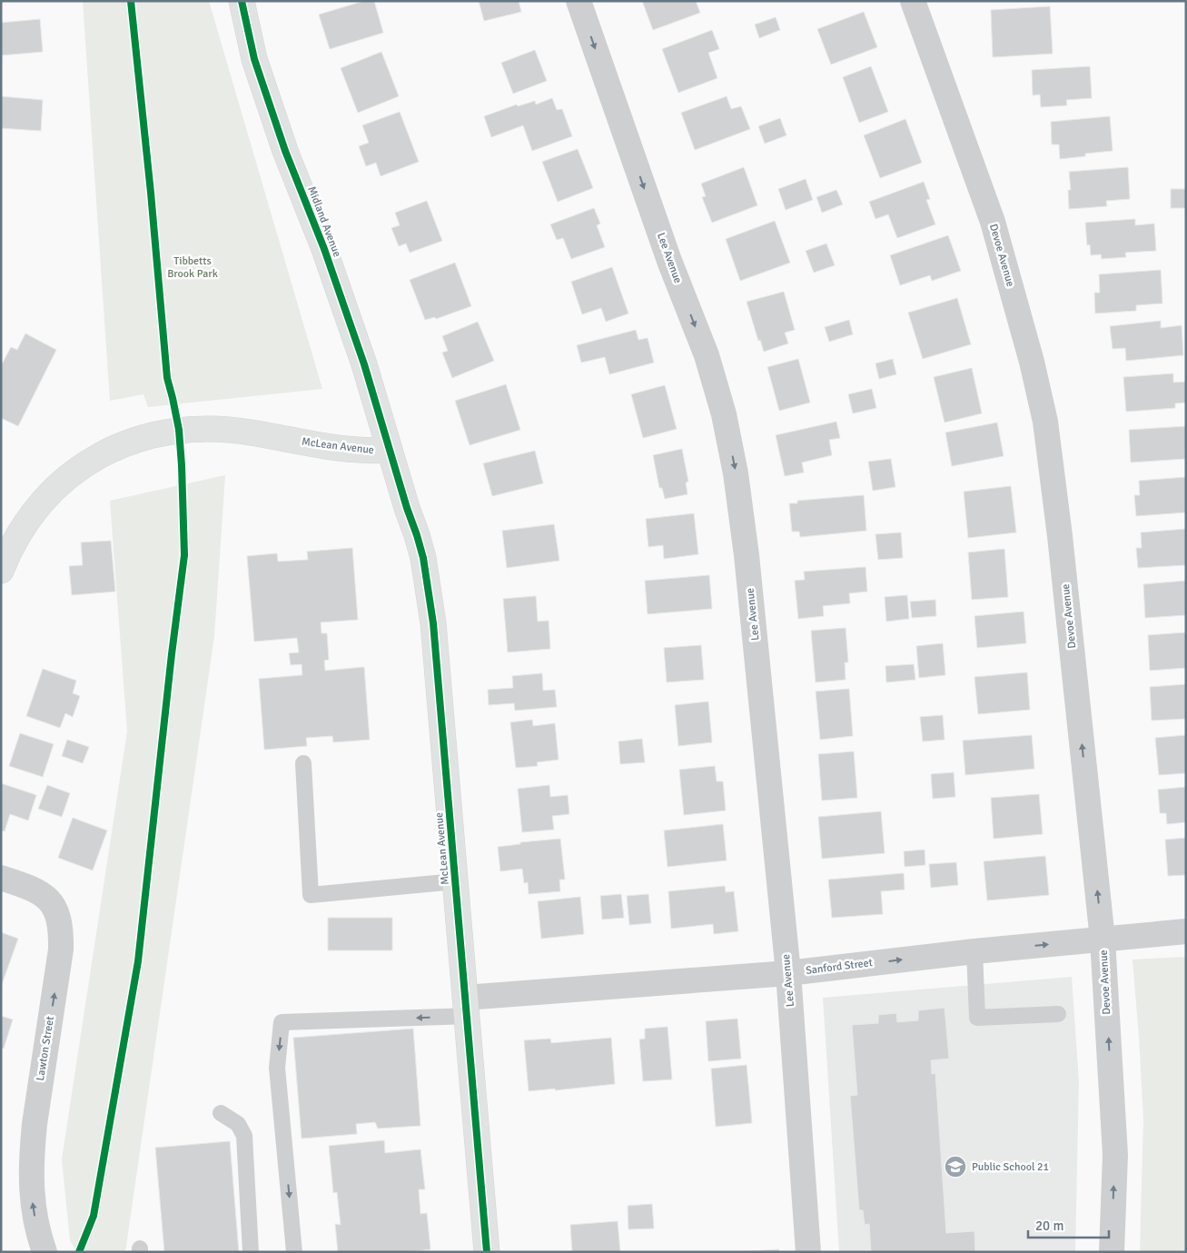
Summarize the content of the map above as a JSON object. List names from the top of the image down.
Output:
{
  "streets": {
    "street": [
      "Midland Avenue",
      "Devoe Avenue",
      "Lee Avenue",
      "McLean Avenue",
      "Sanford Street",
      "Lawton Street"
    ]
  },
  "crossings": [
    ["Midland Avenue", "McLean Avenue"],
    ["Devoe Avenue", "Sanford Street"],
    ["Lee Avenue", "Sanford Street"],
    ["McLean Avenue", "Sanford Street"]
  ],
  "one_way": [
    "Devoe Avenue",
    "Lee Avenue",
    "Sanford Street",
    "Lawton Street"
  ],
  "parks": ["Tibbetts Brook Park"],
  "places": {
    "school or university": ["Public School 21"]
  },
  "scale_bar": "20 m"
}
